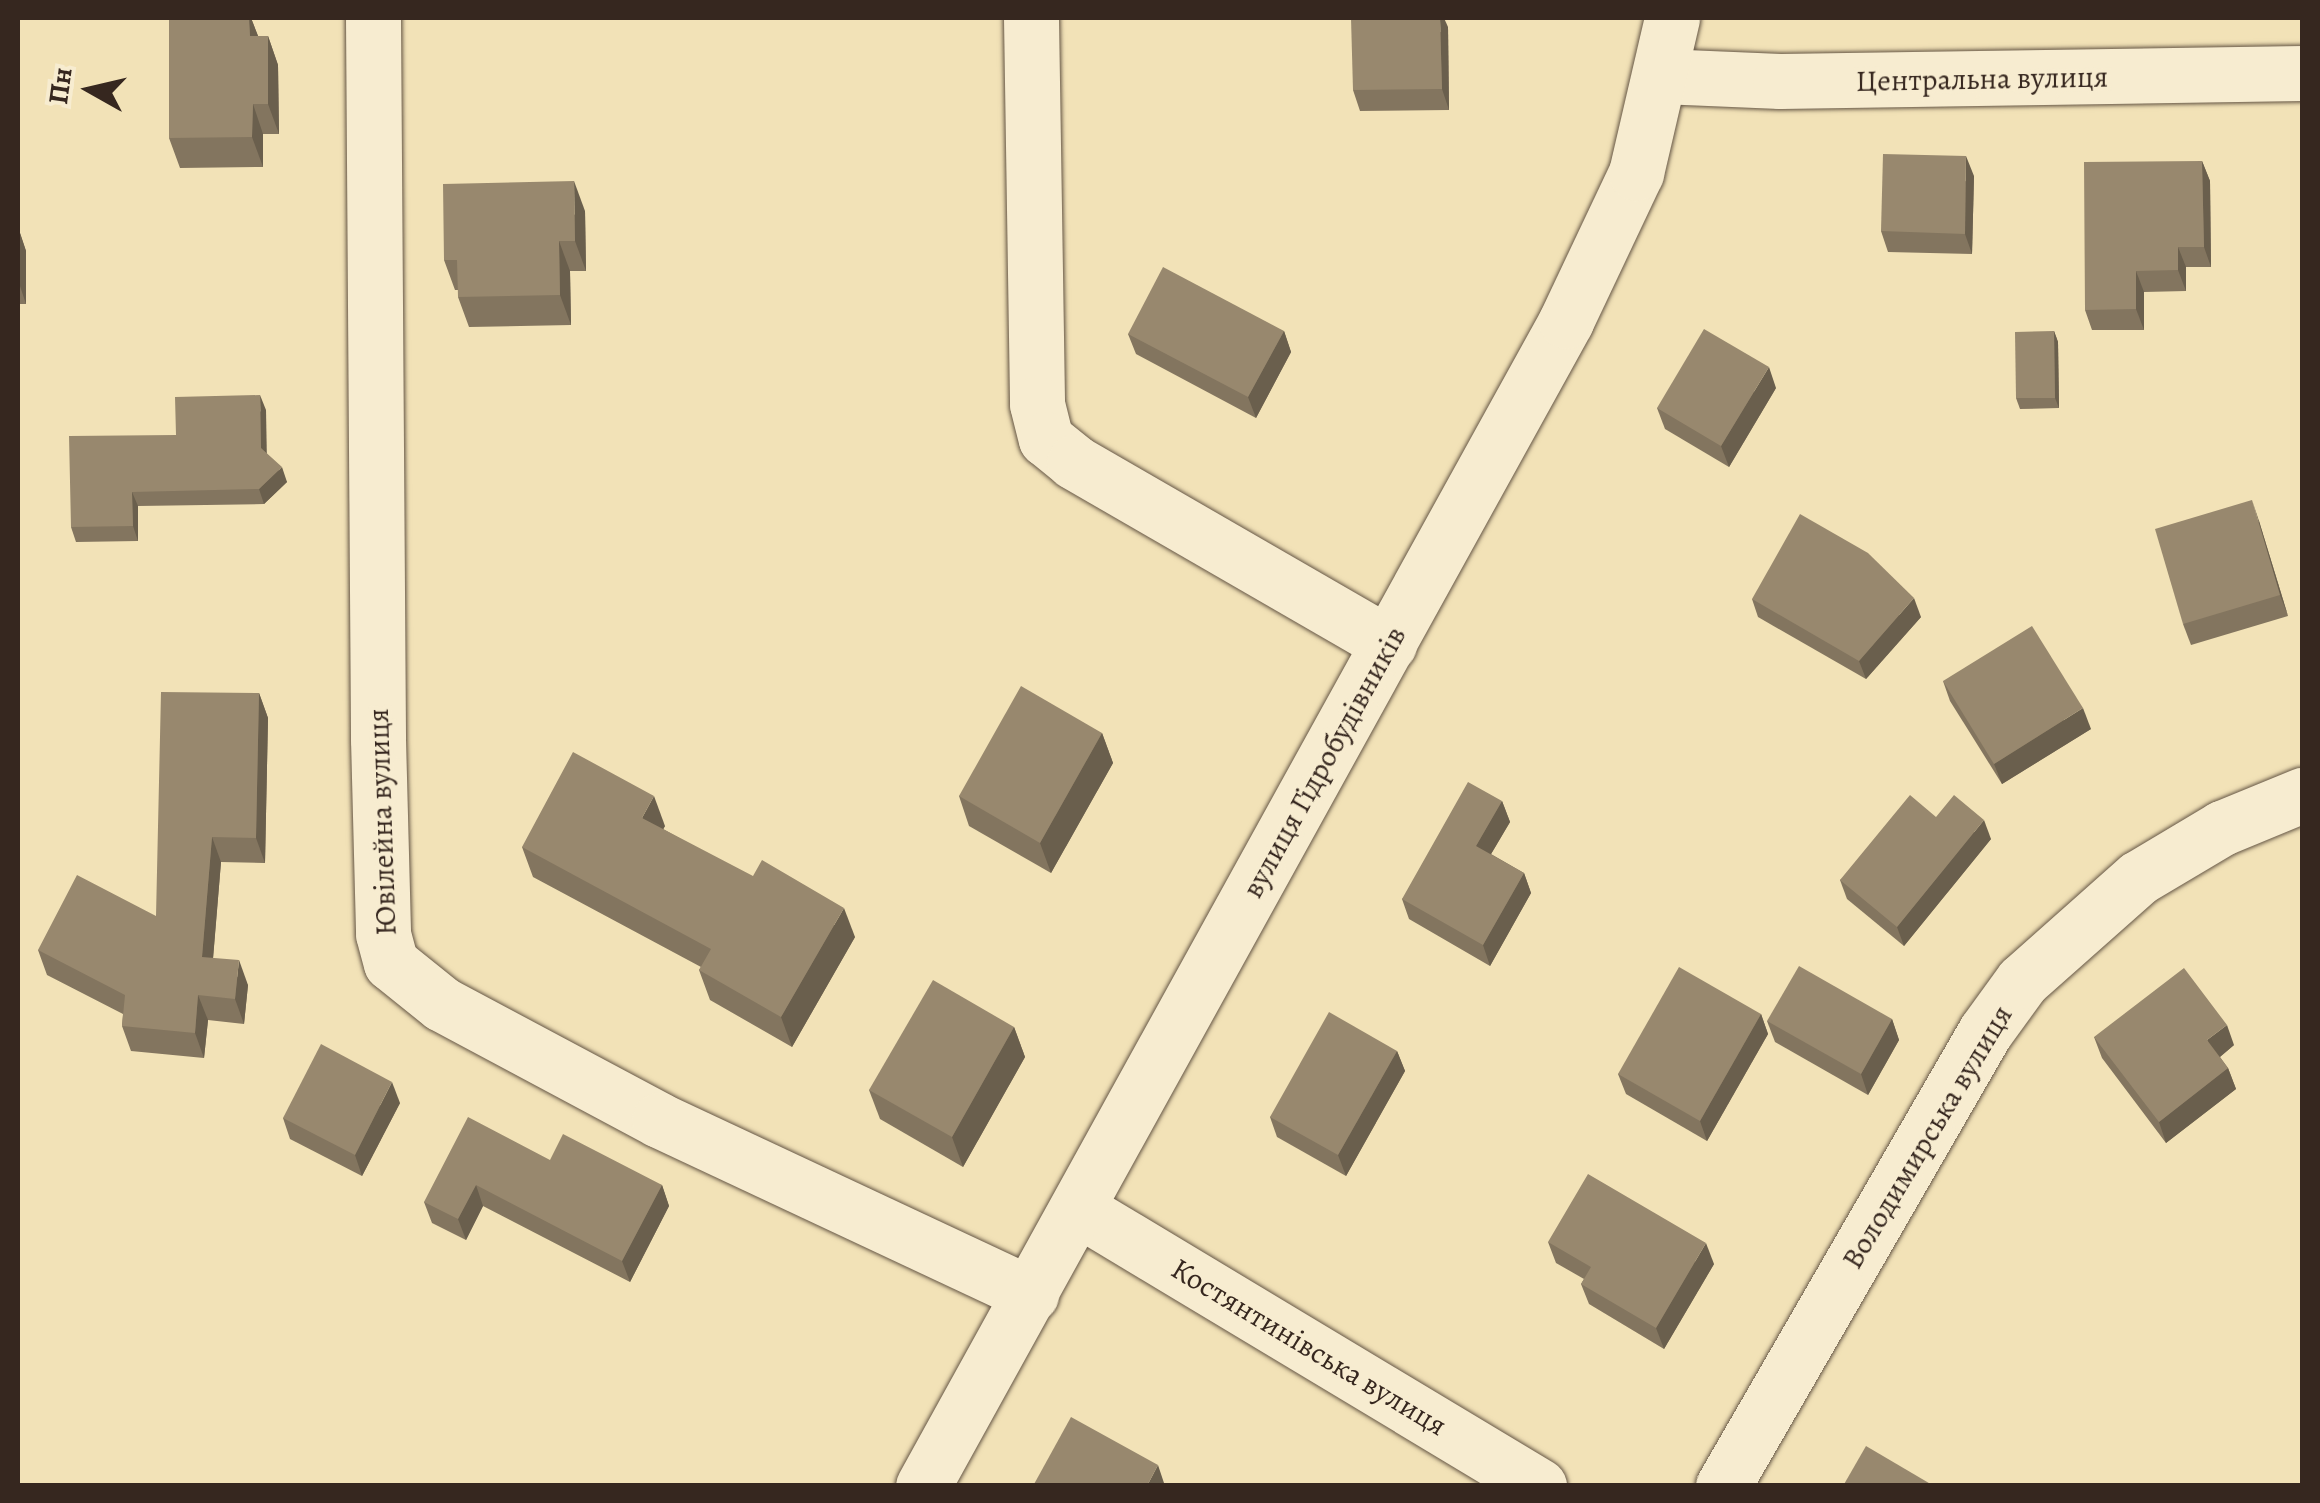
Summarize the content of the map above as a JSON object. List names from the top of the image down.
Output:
{
  "streets": {
    "street": [
      "Центральна вулиця",
      "вулиця Гідробудівників",
      "Ювілейна вулиця",
      "Володимирська вулиця",
      "Костянтинівська вулиця"
    ]
  },
  "crossings": [
    ["Центральна вулиця", "вулиця Гідробудівників"],
    ["вулиця Гідробудівників", "Ювілейна вулиця"],
    ["вулиця Гідробудівників", "Костянтинівська вулиця"]
  ],
  "north": "left"
}
